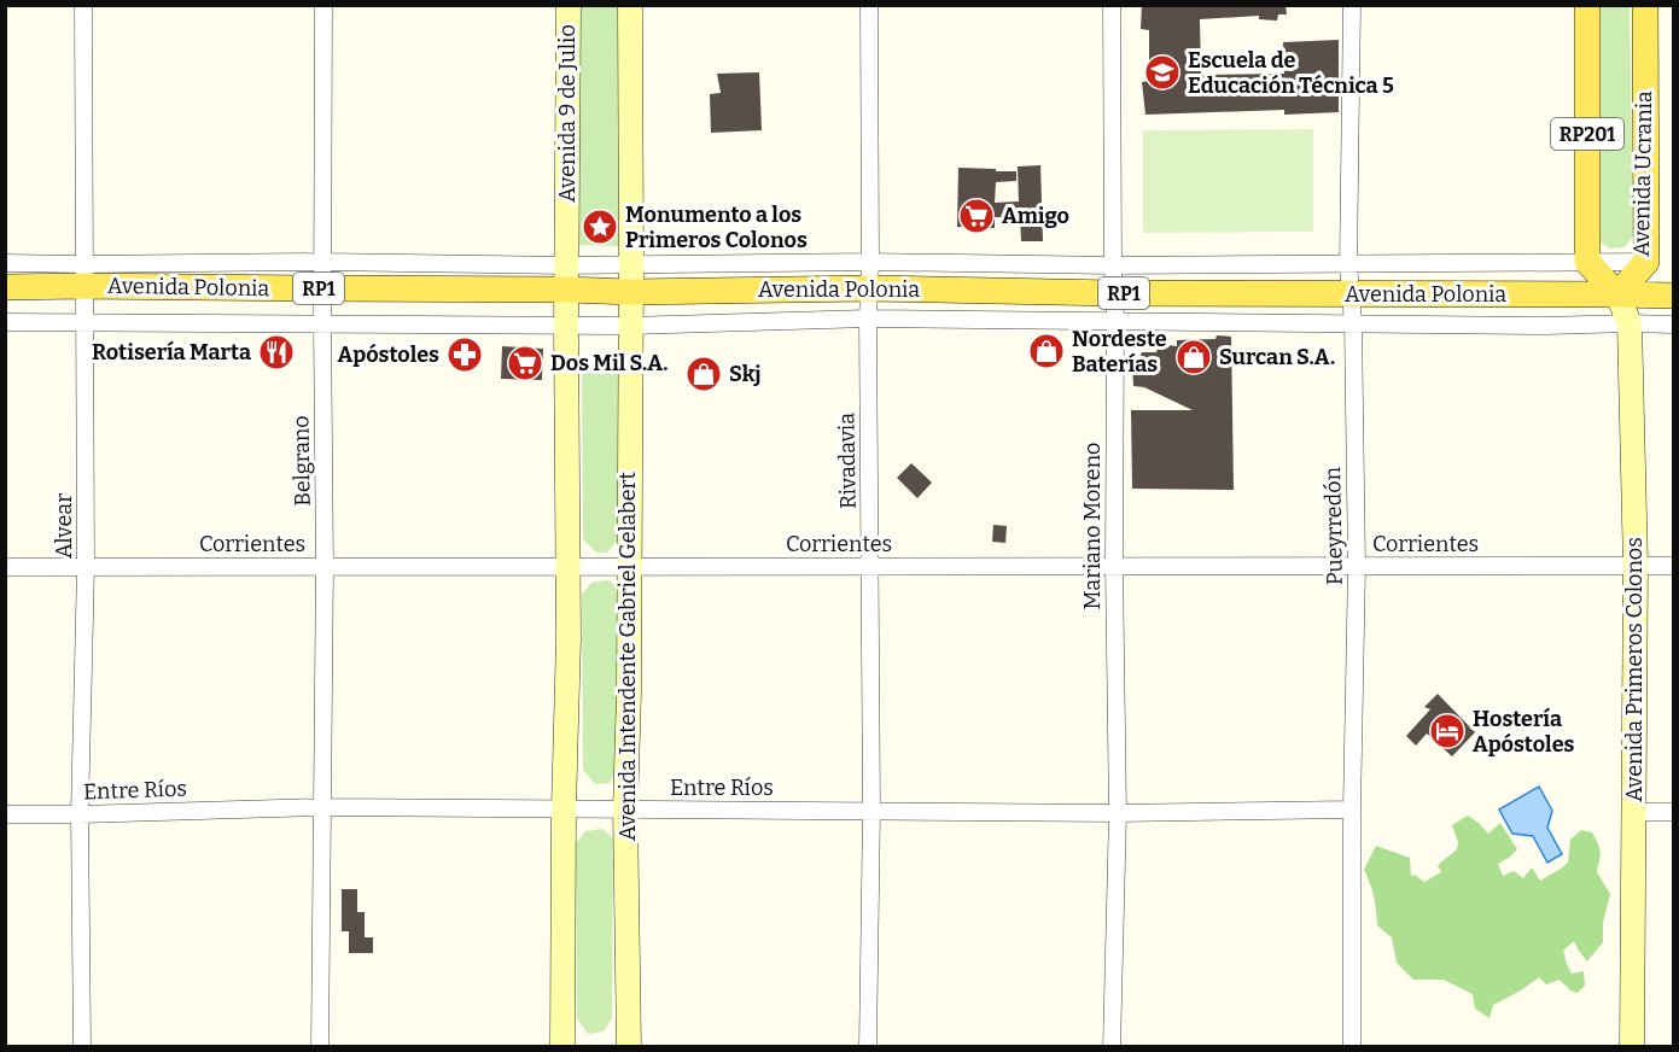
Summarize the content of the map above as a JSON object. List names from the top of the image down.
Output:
{
  "streets": {
    "main road": [
      "Avenida 9 de Julio",
      "RP201",
      "Avenida Ucrania",
      "Avenida Polonia",
      "RP1",
      "Avenida Intendente Gabriel Gelabert",
      "Avenida Primeros Colonos"
    ],
    "street": [
      "Belgrano",
      "Rivadavia",
      "Alvear",
      "Mariano Moreno",
      "Pueyrredón",
      "Corrientes",
      "Entre Ríos"
    ]
  },
  "crossings": [
    ["Avenida 9 de Julio", "Avenida Polonia"],
    ["RP201", "Avenida Polonia"],
    ["Avenida Ucrania", "Avenida Polonia"],
    ["Avenida Ucrania", "Avenida Primeros Colonos"],
    ["Avenida Polonia", "Belgrano"],
    ["Avenida Polonia", "Rivadavia"],
    ["Avenida Polonia", "Alvear"],
    ["Avenida Polonia", "Mariano Moreno"],
    ["Avenida Polonia", "Pueyrredón"],
    ["Avenida Polonia", "Avenida Intendente Gabriel Gelabert"],
    ["Avenida Polonia", "Avenida Primeros Colonos"],
    ["Belgrano", "Corrientes"],
    ["Belgrano", "Entre Ríos"],
    ["Rivadavia", "Corrientes"],
    ["Rivadavia", "Entre Ríos"],
    ["Alvear", "Corrientes"],
    ["Alvear", "Entre Ríos"],
    ["Mariano Moreno", "Corrientes"],
    ["Mariano Moreno", "Entre Ríos"],
    ["Pueyrredón", "Corrientes"],
    ["Pueyrredón", "Entre Ríos"],
    ["Corrientes", "Avenida Intendente Gabriel Gelabert"],
    ["Corrientes", "Avenida Primeros Colonos"],
    ["Avenida Intendente Gabriel Gelabert", "Entre Ríos"]
  ],
  "places": {
    "school or university": ["Escuela de Educación Técnica 5"],
    "supermarket": ["Amigo", "Dos Mil S.A."],
    "place": ["Monumento a los Primeros Colonos"],
    "shop": ["Nordeste Baterías", "Surcan S.A.", "Skj"],
    "restaurant": ["Rotisería Marta"],
    "pharmacy": ["Apóstoles"],
    "hotel": ["Hostería Apóstoles"]
  }
}
